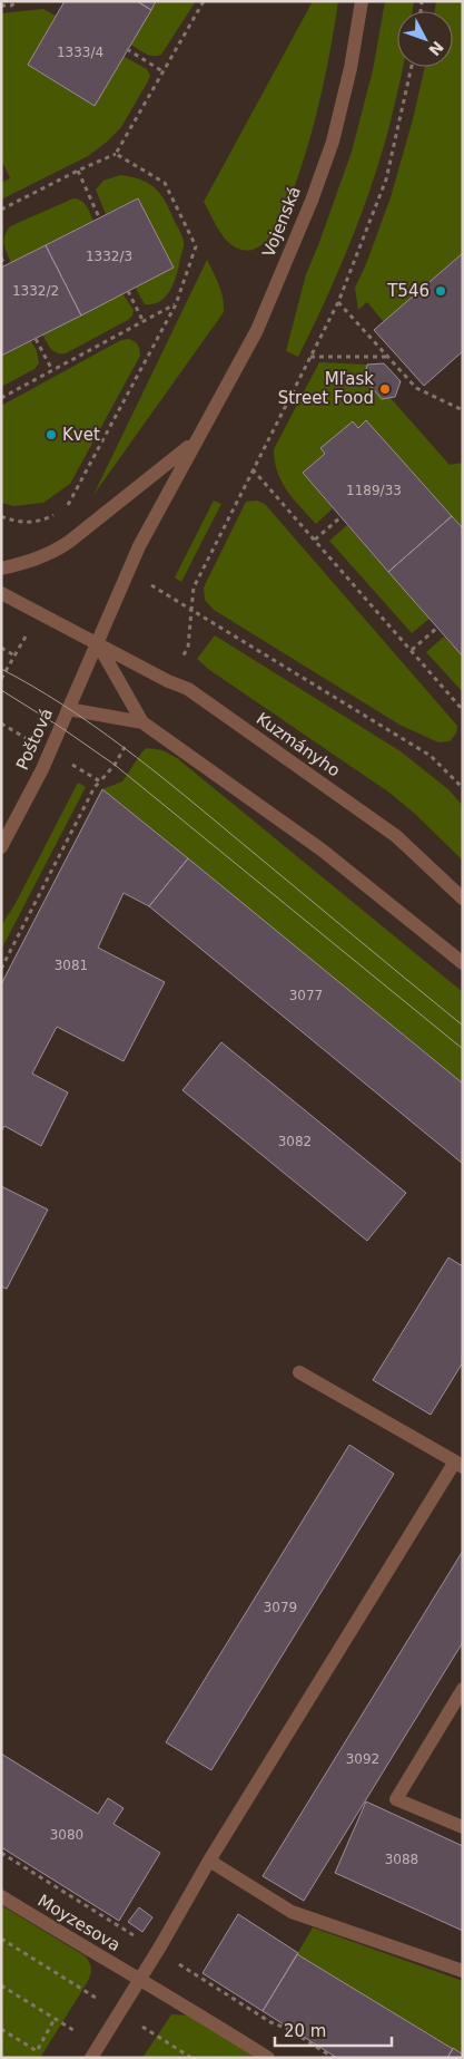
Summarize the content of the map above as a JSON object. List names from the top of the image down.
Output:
{
  "streets": {
    "street": [
      "Vojenská",
      "Poštová",
      "Kuzmányho",
      "Moyzesova"
    ]
  },
  "crossings": [
    ["Vojenská", "Poštová"],
    ["Vojenská", "Kuzmányho"],
    ["Poštová", "Kuzmányho"]
  ],
  "places": ["T546", "Mľask Street Food", "Kvet"],
  "house_numbers": [
    "1333/4",
    "1332/3",
    "1332/2",
    "1189/33",
    "3081",
    "3077",
    "3082",
    "3079",
    "3092",
    "3080",
    "3088"
  ],
  "scale_bar": "20 m",
  "north": "bottom right"
}
